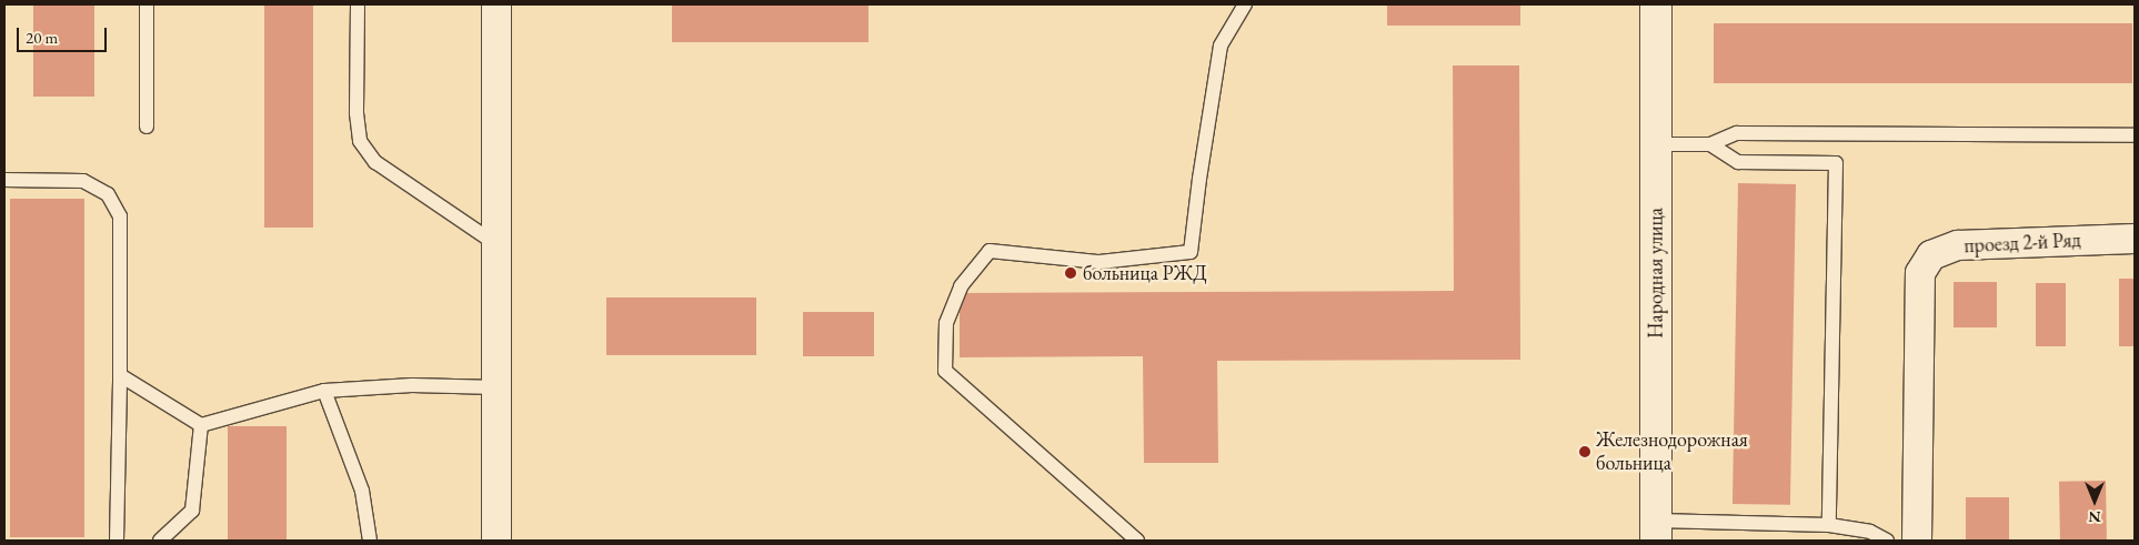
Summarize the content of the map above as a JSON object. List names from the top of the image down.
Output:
{
  "streets": {
    "street": ["проезд 2-й Ряд", "Народная улица"]
  },
  "places": ["больница РЖД", "Железнодорожная больница"],
  "scale_bar": "20 m",
  "north": "bottom"
}
